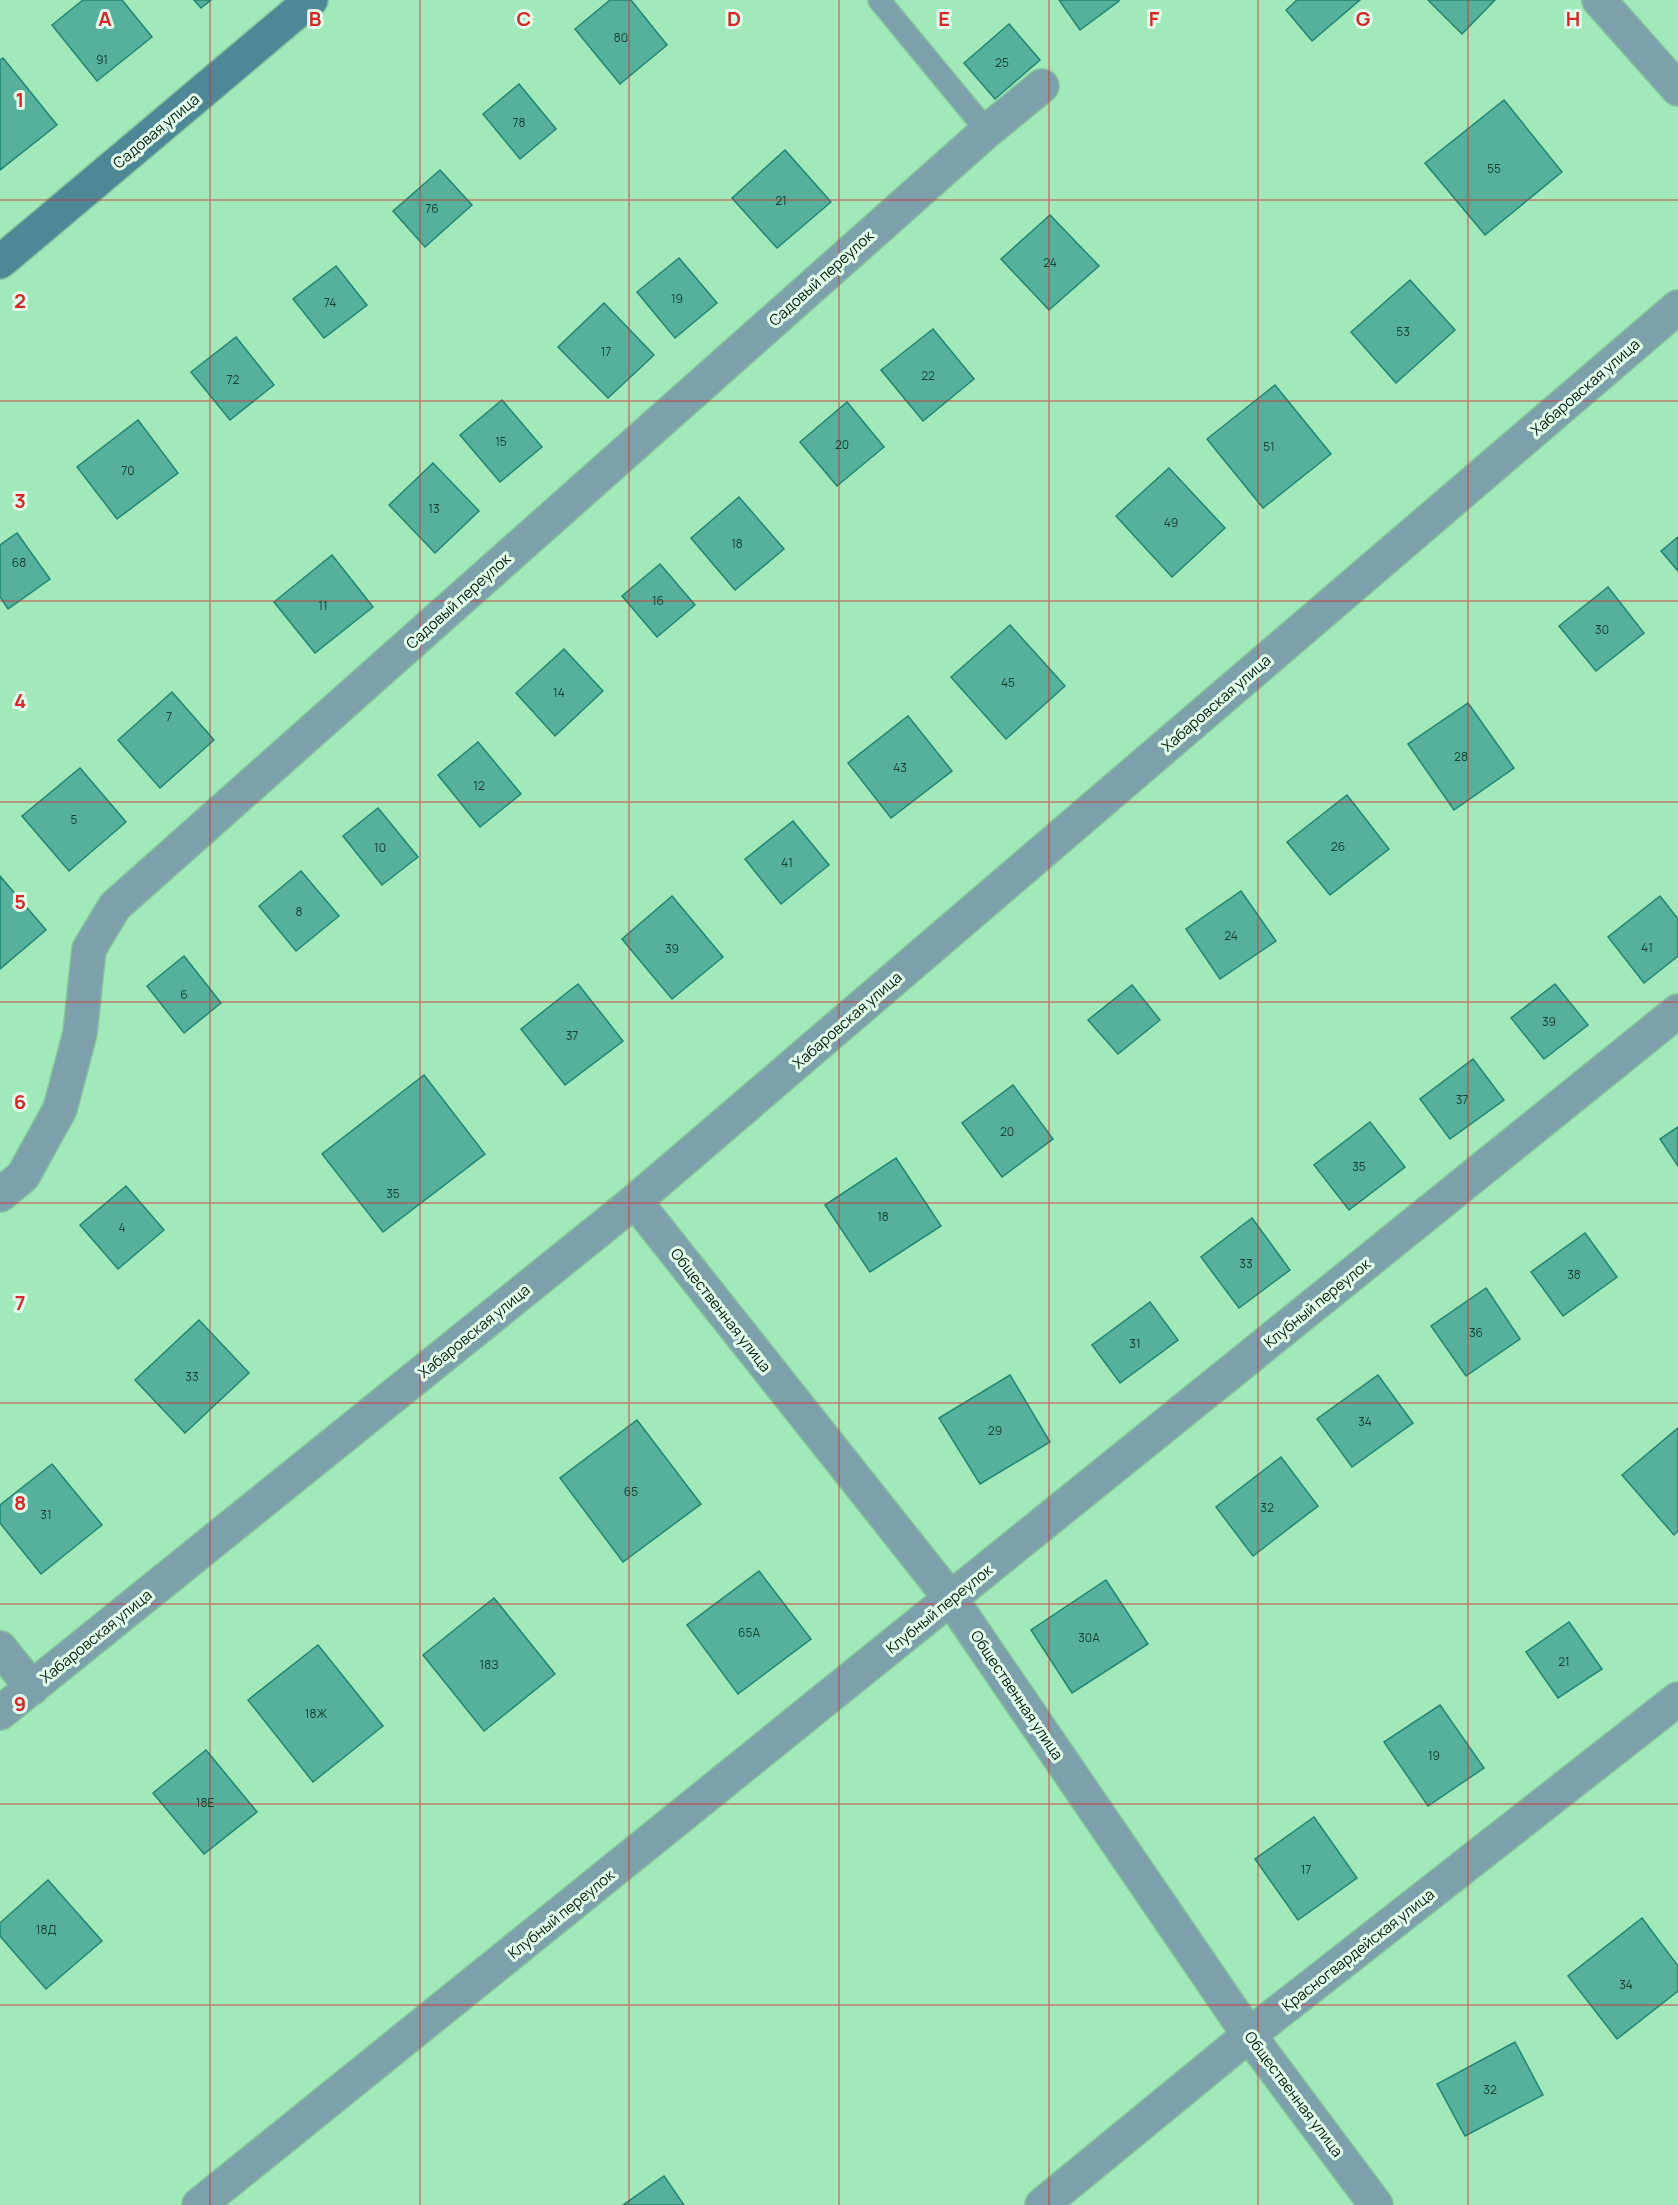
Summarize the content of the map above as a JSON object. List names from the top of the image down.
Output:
{
  "streets": {
    "street": [
      "Садовая улица",
      "Садовый переулок",
      "Хабаровская улица",
      "Клубный переулок",
      "Общественная улица",
      "Красногвардейская улица"
    ]
  },
  "crossings": [
    ["Хабаровская улица", "Общественная улица"],
    ["Клубный переулок", "Общественная улица"],
    ["Общественная улица", "Красногвардейская улица"]
  ],
  "house_numbers": [
    "80",
    "91",
    "25",
    "78",
    "55",
    "21",
    "76",
    "24",
    "19",
    "74",
    "53",
    "17",
    "22",
    "72",
    "15",
    "20",
    "51",
    "70",
    "13",
    "49",
    "18",
    "68",
    "16",
    "11",
    "30",
    "45",
    "14",
    "7",
    "28",
    "43",
    "12",
    "5",
    "26",
    "10",
    "41",
    "8",
    "24",
    "41",
    "39",
    "6",
    "39",
    "37",
    "37",
    "20",
    "35",
    "35",
    "18",
    "4",
    "33",
    "38",
    "36",
    "31",
    "33",
    "34",
    "29",
    "65",
    "32",
    "31",
    "65А",
    "30А",
    "21",
    "18З",
    "18Ж",
    "19",
    "18Е",
    "17",
    "18Д",
    "34",
    "32"
  ],
  "grid": {
    "columns": [
      "A",
      "B",
      "C",
      "D",
      "E",
      "F",
      "G",
      "H"
    ],
    "rows": [
      "1",
      "2",
      "3",
      "4",
      "5",
      "6",
      "7",
      "8",
      "9"
    ]
  }
}
